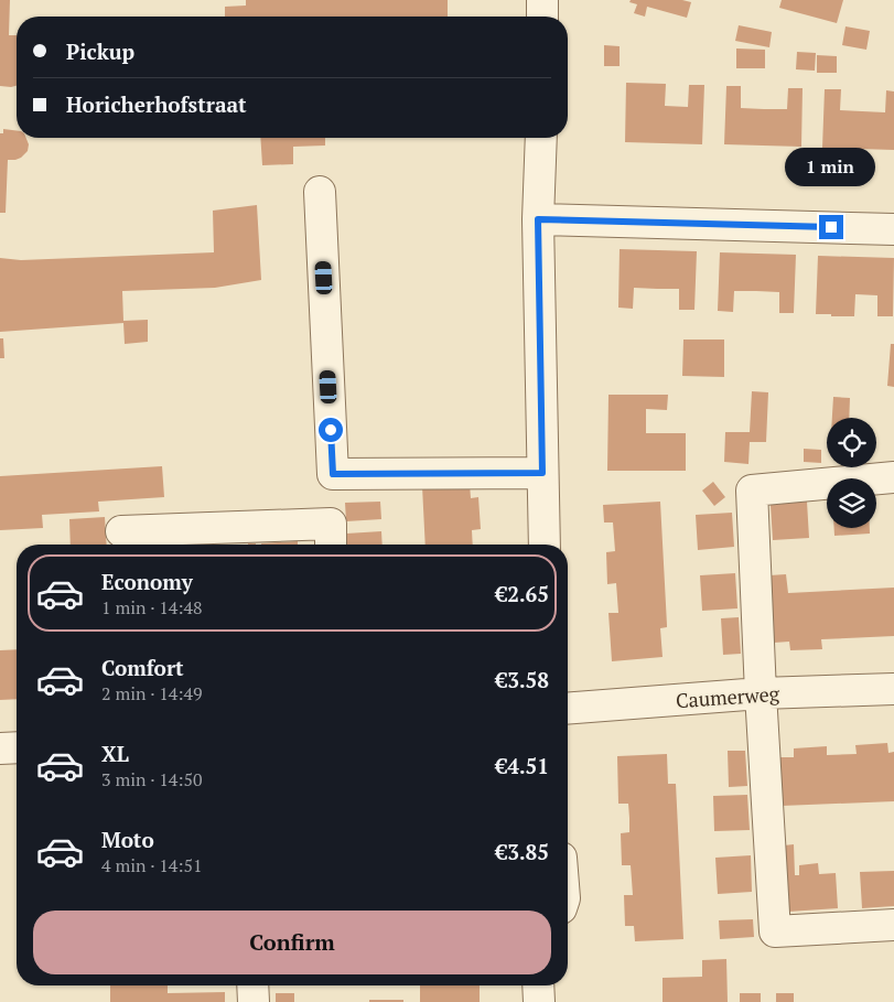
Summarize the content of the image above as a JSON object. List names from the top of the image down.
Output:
{
  "streets": {
    "street": ["Caumerweg"]
  },
  "page": {
    "banner": ["Pickup", "Horicherhofstraat"],
    "bubble": "1 min",
    "list": [
      {
        "name": "Economy",
        "note": "1 min · 14:48",
        "value": "€2.65"
      },
      {
        "name": "Comfort",
        "note": "2 min · 14:49",
        "value": "€3.58"
      },
      {
        "name": "XL",
        "note": "3 min · 14:50",
        "value": "€4.51"
      },
      {
        "name": "Moto",
        "note": "4 min · 14:51",
        "value": "€3.85"
      }
    ],
    "buttons": "Confirm"
  }
}
